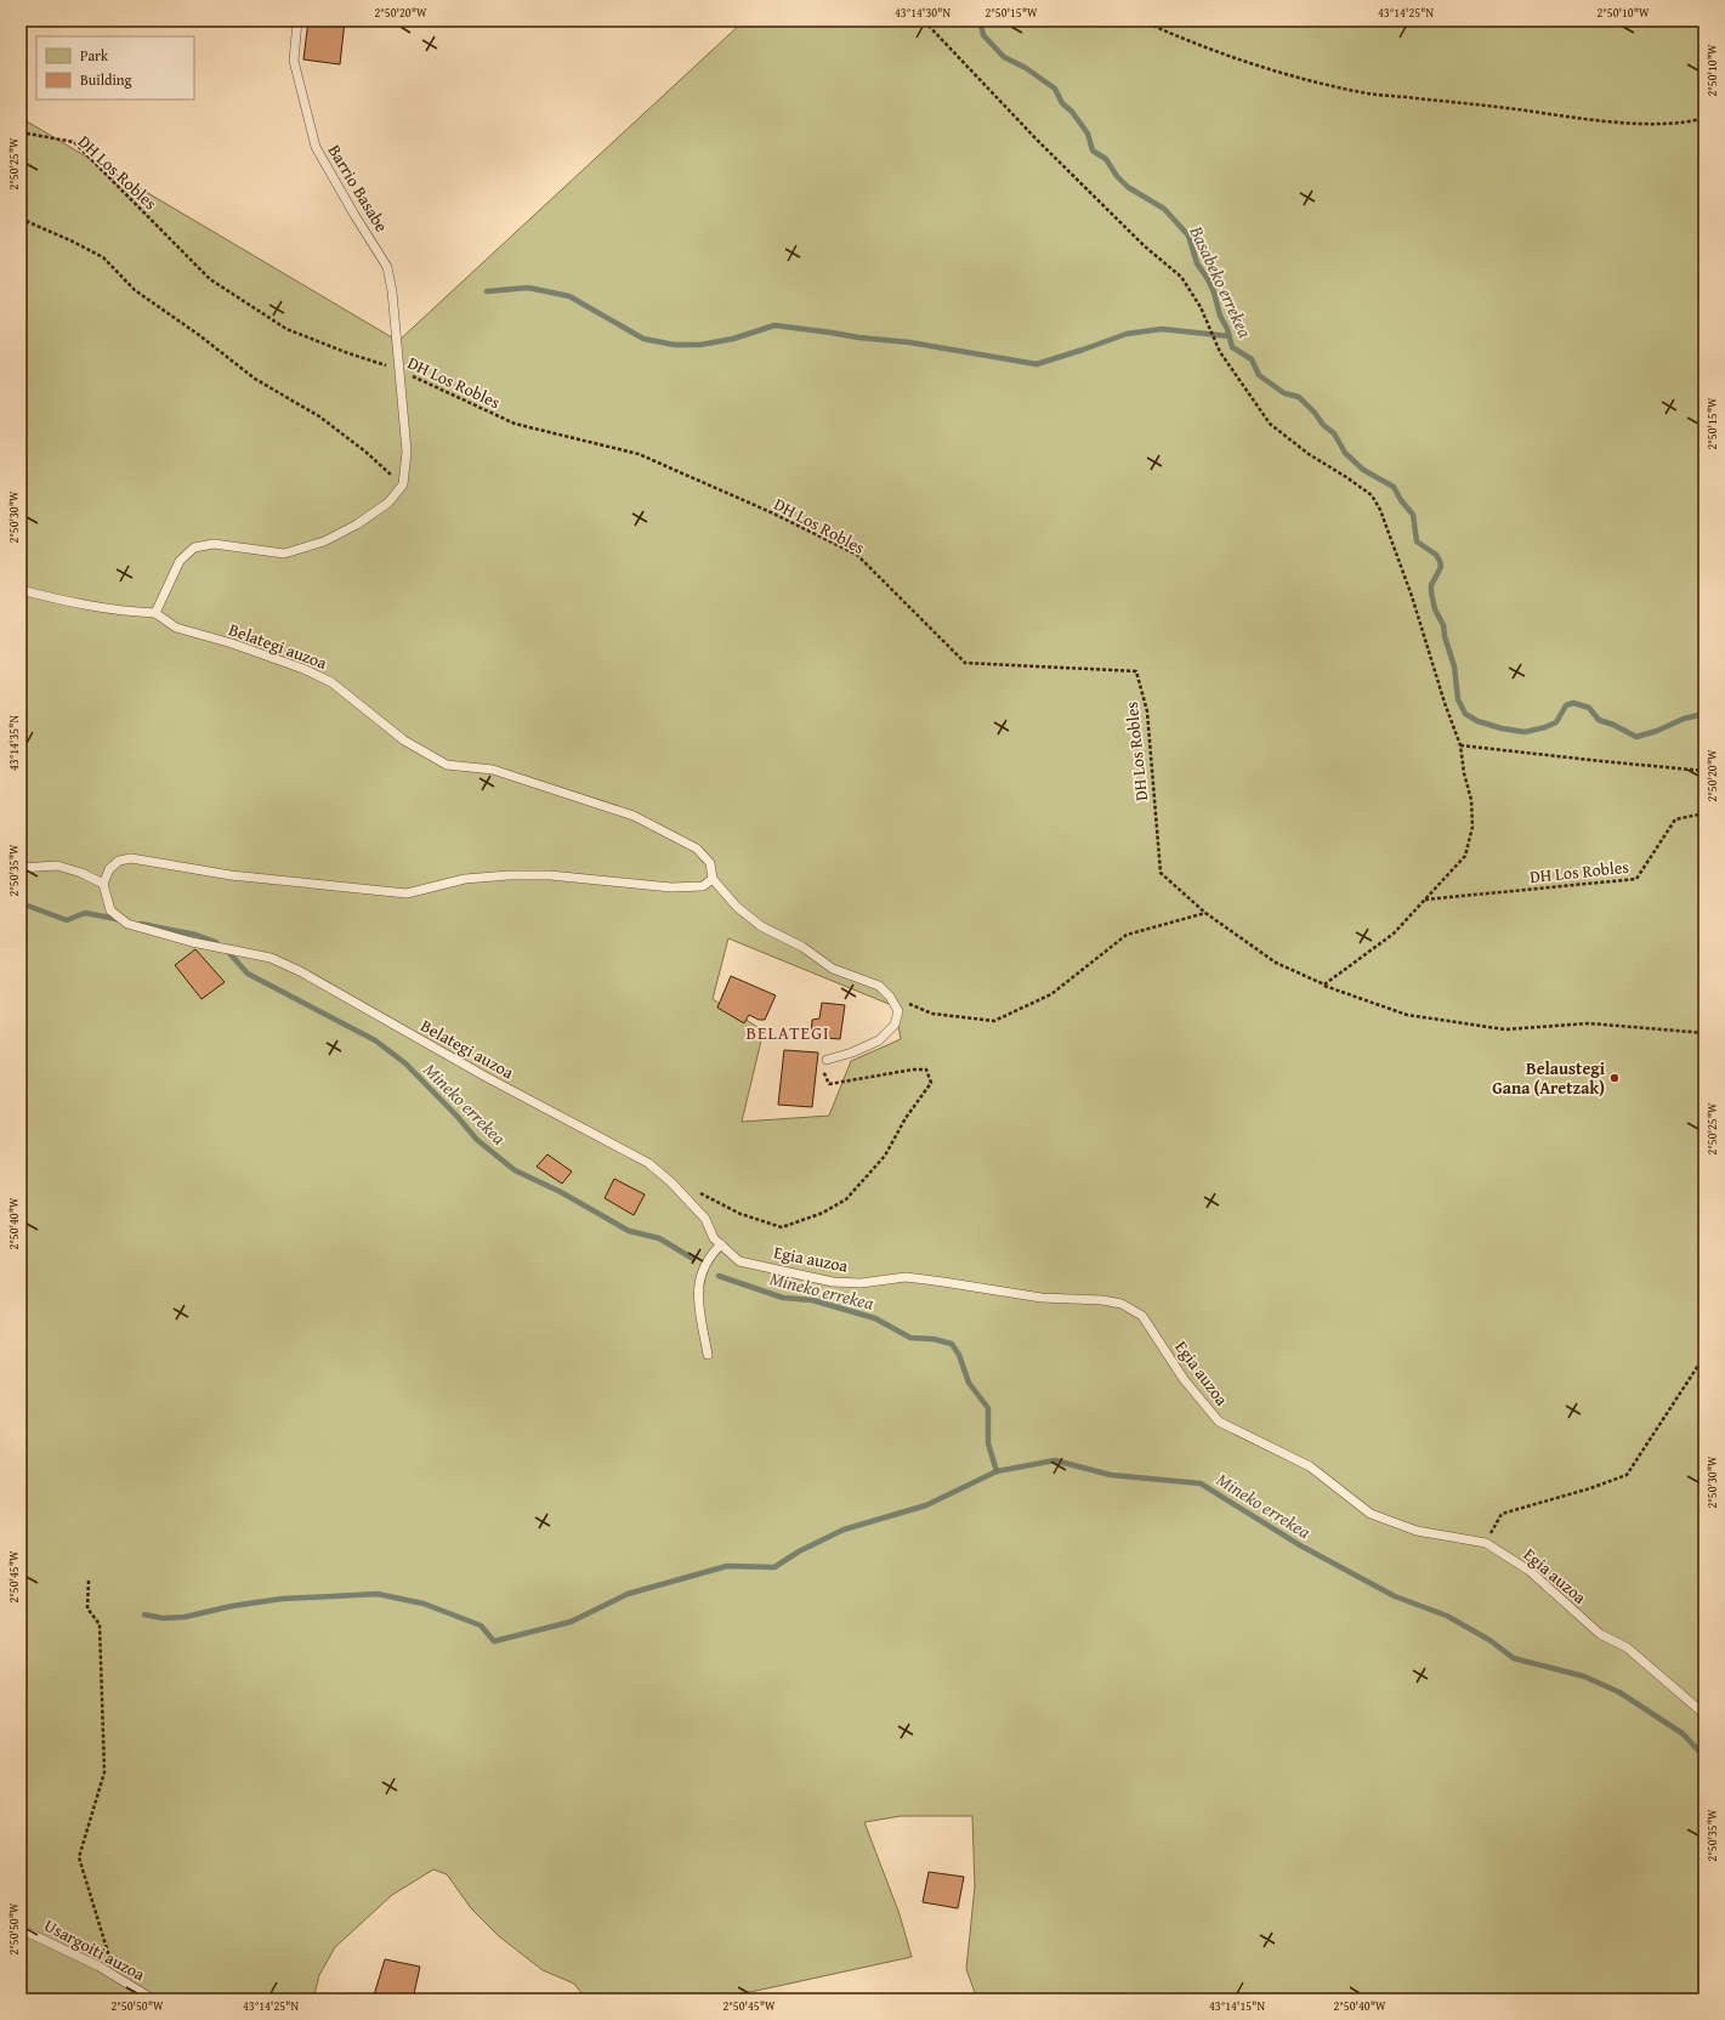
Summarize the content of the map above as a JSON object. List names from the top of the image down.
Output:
{
  "streets": {
    "lane": [
      "Barrio Basabe",
      "Belategi auzoa",
      "Egia auzoa",
      "Usargoiti auzoa"
    ],
    "path": ["DH Los Robles"]
  },
  "crossings": [
    ["DH Los Robles", "Barrio Basabe"],
    ["Belategi auzoa", "Egia auzoa"]
  ],
  "districts": ["BELATEGI"],
  "water": ["Basabeko errekea", "Mineko errekea"],
  "places": ["Belaustegi Gana (Aretzak)"],
  "legend": ["Park", "Building"],
  "coordinates": [
    "2°50'20\"W",
    "43°14'30\"N",
    "2°50'15\"W",
    "43°14'25\"N",
    "2°50'10\"W",
    "2°50'25\"W",
    "2°50'30\"W",
    "43°14'35\"N",
    "2°50'35\"W",
    "2°50'40\"W",
    "2°50'45\"W",
    "2°50'50\"W",
    "43°14'15\"N"
  ]
}
